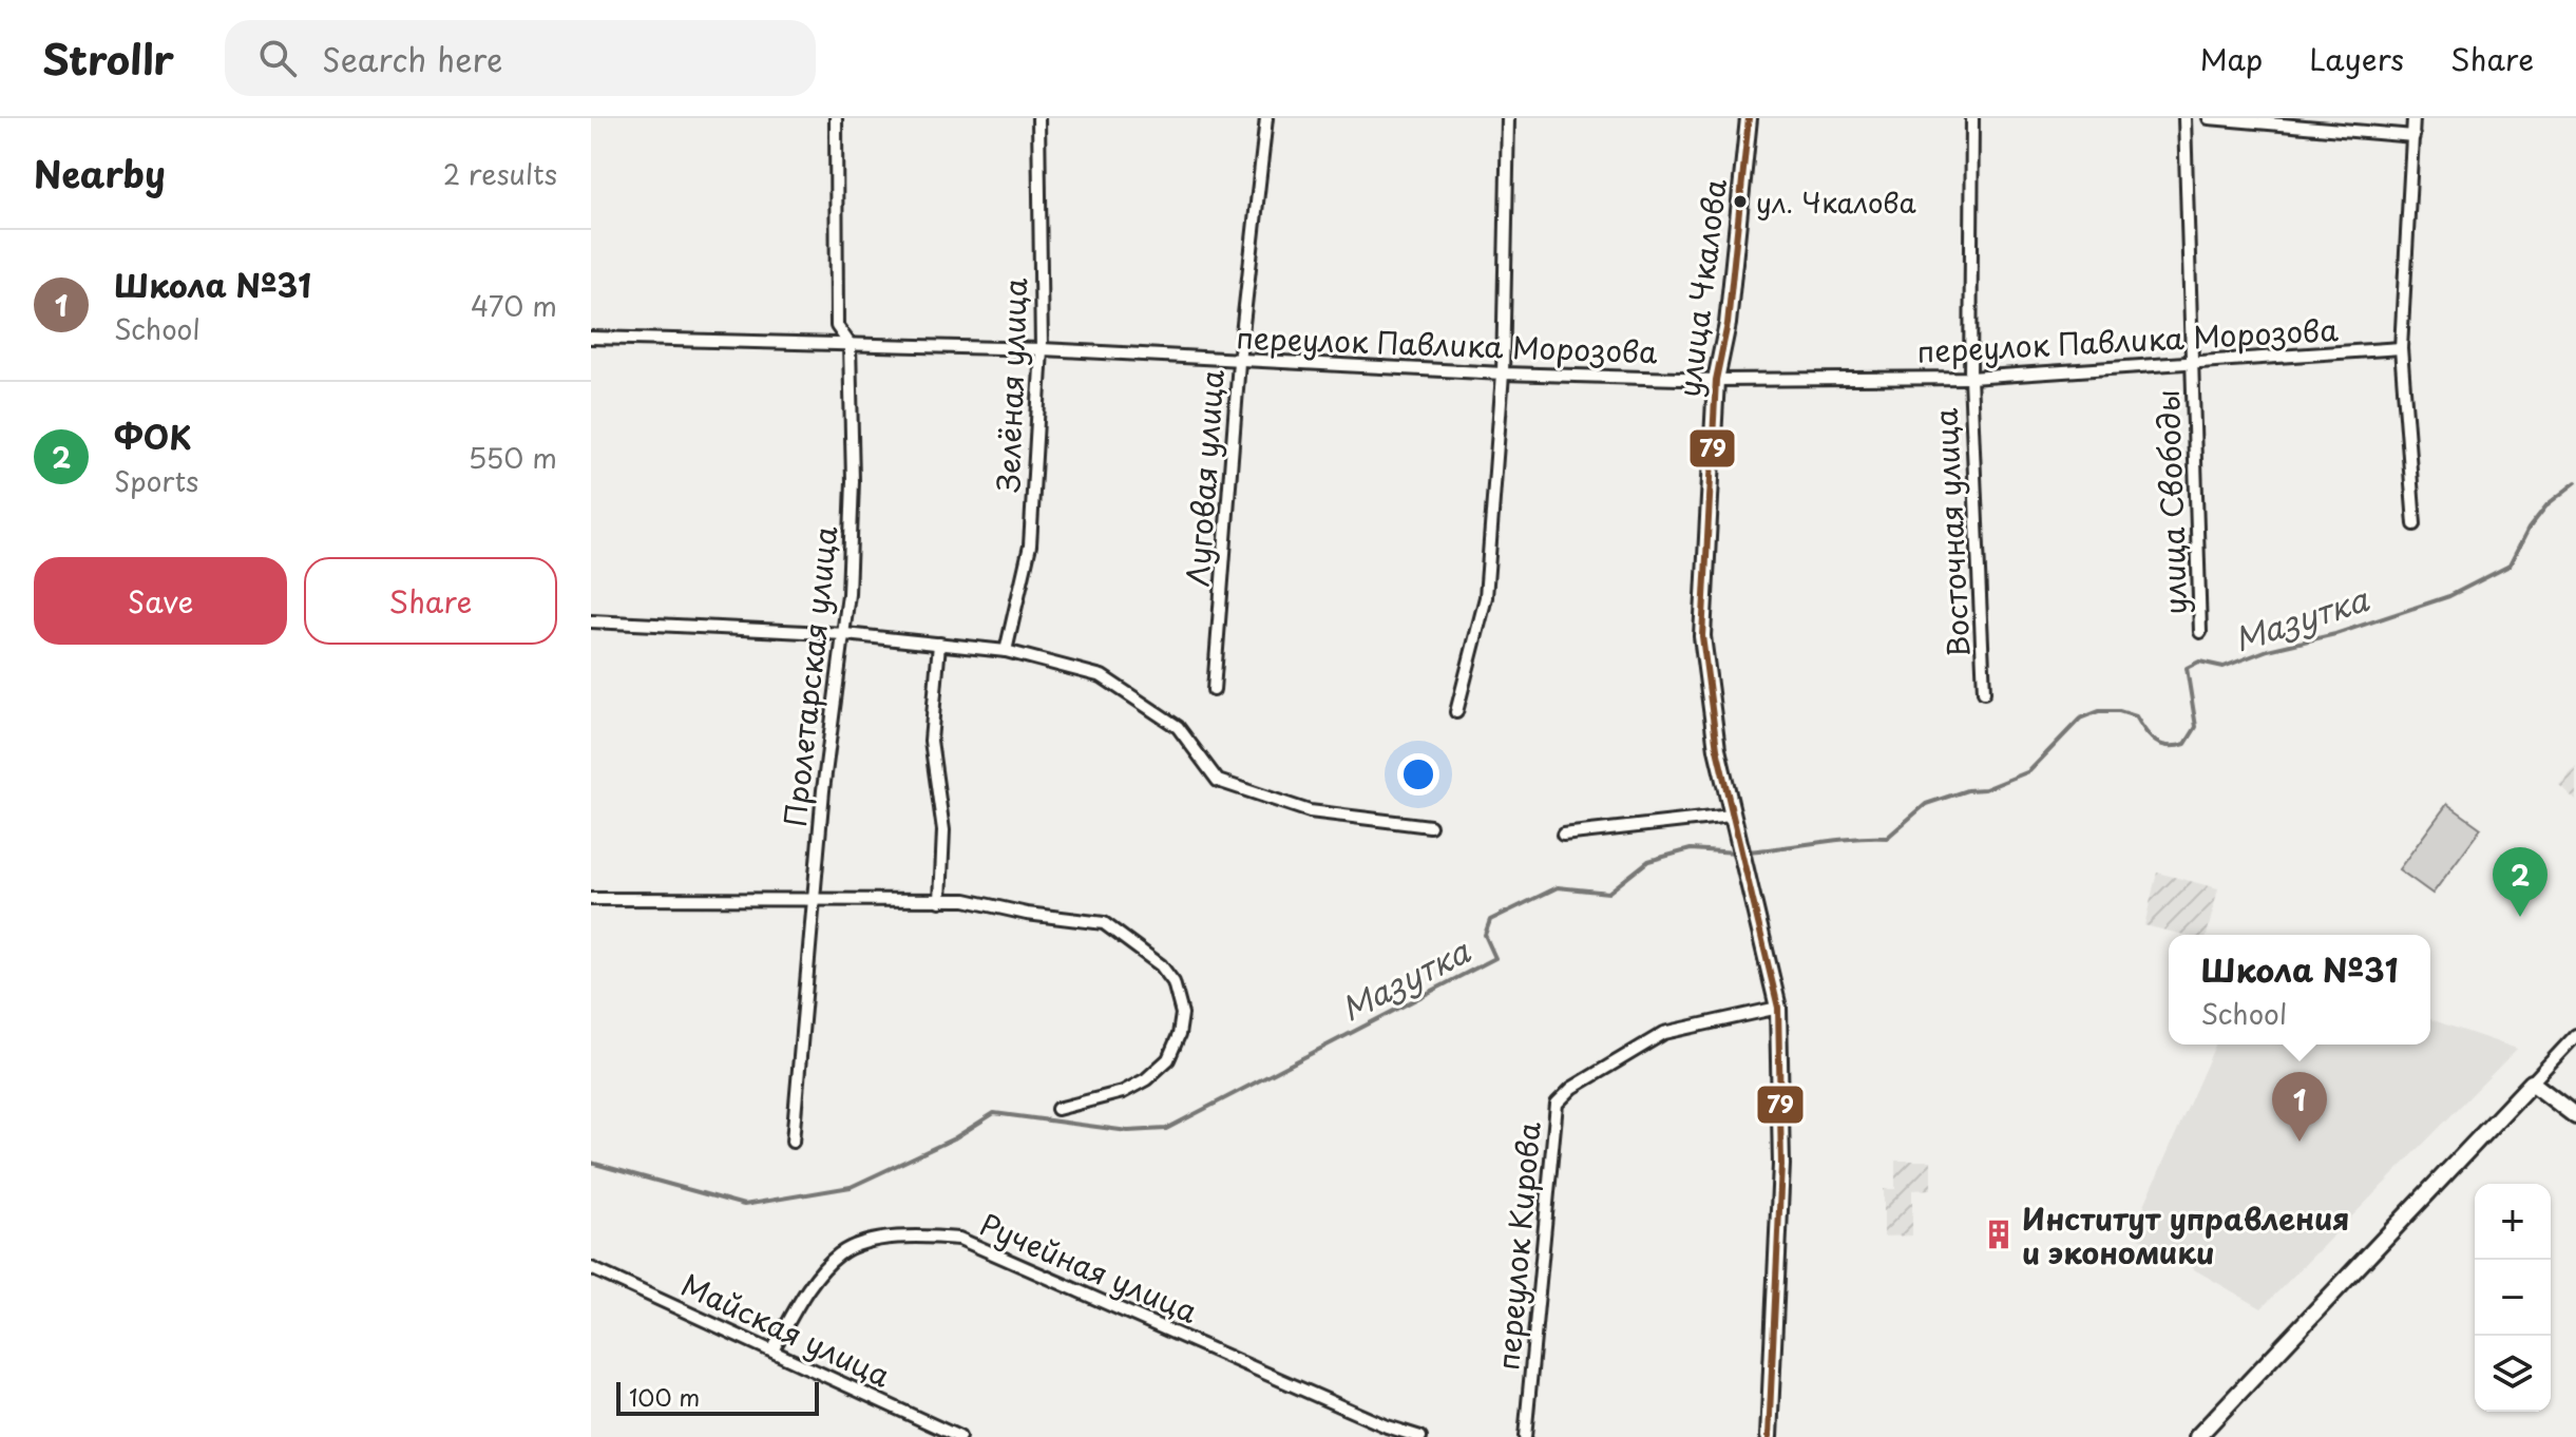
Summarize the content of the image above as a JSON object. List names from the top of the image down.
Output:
{
  "streets": {
    "street": [
      "улица Чкалова",
      "переулок Павлика Морозова",
      "Зелёная улица",
      "Луговая улица",
      "улица Свободы",
      "Восточная улица",
      "Пролетарская улица",
      "переулок Кирова",
      "Ручейная улица",
      "Майская улица"
    ]
  },
  "crossings": [
    ["улица Чкалова", "переулок Павлика Морозова"],
    ["улица Чкалова", "переулок Кирова"],
    ["переулок Павлика Морозова", "Зелёная улица"],
    ["переулок Павлика Морозова", "Луговая улица"],
    ["переулок Павлика Морозова", "улица Свободы"],
    ["переулок Павлика Морозова", "Восточная улица"],
    ["переулок Павлика Морозова", "Пролетарская улица"],
    ["Ручейная улица", "Майская улица"]
  ],
  "water": ["Мазутка"],
  "places": {
    "other": ["ул. Чкалова"],
    "building": ["Институт управления и экономики"]
  },
  "lines": ["transit line 79"],
  "scale_bar": "100 m",
  "page": {
    "header": "Strollr",
    "search": "Search here",
    "nav": ["Map", "Layers", "Share"],
    "heading": ["Nearby", "2 results"],
    "list": [
      {
        "mark": "1",
        "name": "Школа №31",
        "note": "School",
        "value": "470 m"
      },
      {
        "mark": "2",
        "name": "ФОК",
        "note": "Sports",
        "value": "550 m"
      }
    ],
    "buttons": ["Save", "Share"],
    "pins": ["2", "1"],
    "popup": ["Школа №31", "School"],
    "map_buttons": ["+", "−"],
    "scale": "100 m"
  }
}
